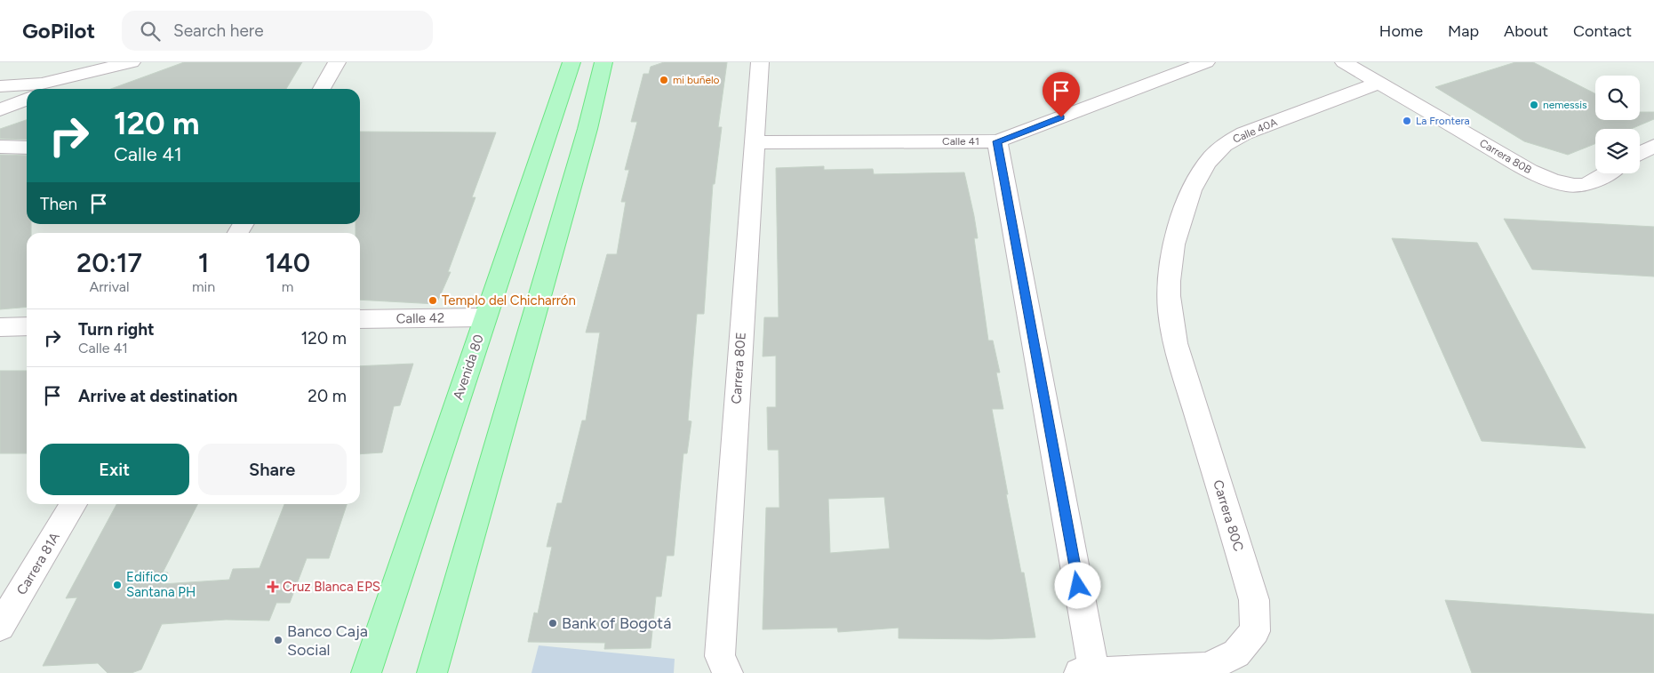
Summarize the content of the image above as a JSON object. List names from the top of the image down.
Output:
{
  "streets": {
    "main road": ["Avenida 80"],
    "street": [
      "Calle 40A",
      "Calle 41",
      "Carrera 80B",
      "Calle 42",
      "Carrera 80E",
      "Carrera 80C",
      "Carrera 81A"
    ]
  },
  "crossings": [
    ["Calle 40A", "Carrera 80B"],
    ["Calle 40A", "Carrera 80C"],
    ["Calle 41", "Carrera 80E"],
    ["Calle 42", "Avenida 80"]
  ],
  "places": {
    "other": [
      "mi buñelo",
      "nemessis",
      "La Frontera",
      "Templo del Chicharrón",
      "Edifico Santana PH",
      "Bank of Bogotá",
      "Banco Caja Social"
    ],
    "health": ["Cruz Blanca EPS"]
  },
  "page": {
    "header": "GoPilot",
    "search": "Search here",
    "nav": [
      "Home",
      "Map",
      "About",
      "Contact"
    ],
    "turn": ["120 m", "Calle 41"],
    "then": "Then",
    "eta": [
      "20:17",
      "Arrival",
      "1",
      "min",
      "140",
      "m"
    ],
    "list": [
      {
        "name": "Turn right",
        "note": "Calle 41",
        "value": "120 m"
      },
      {
        "name": "Arrive at destination",
        "value": "20 m"
      }
    ],
    "buttons": ["Exit", "Share"]
  }
}
